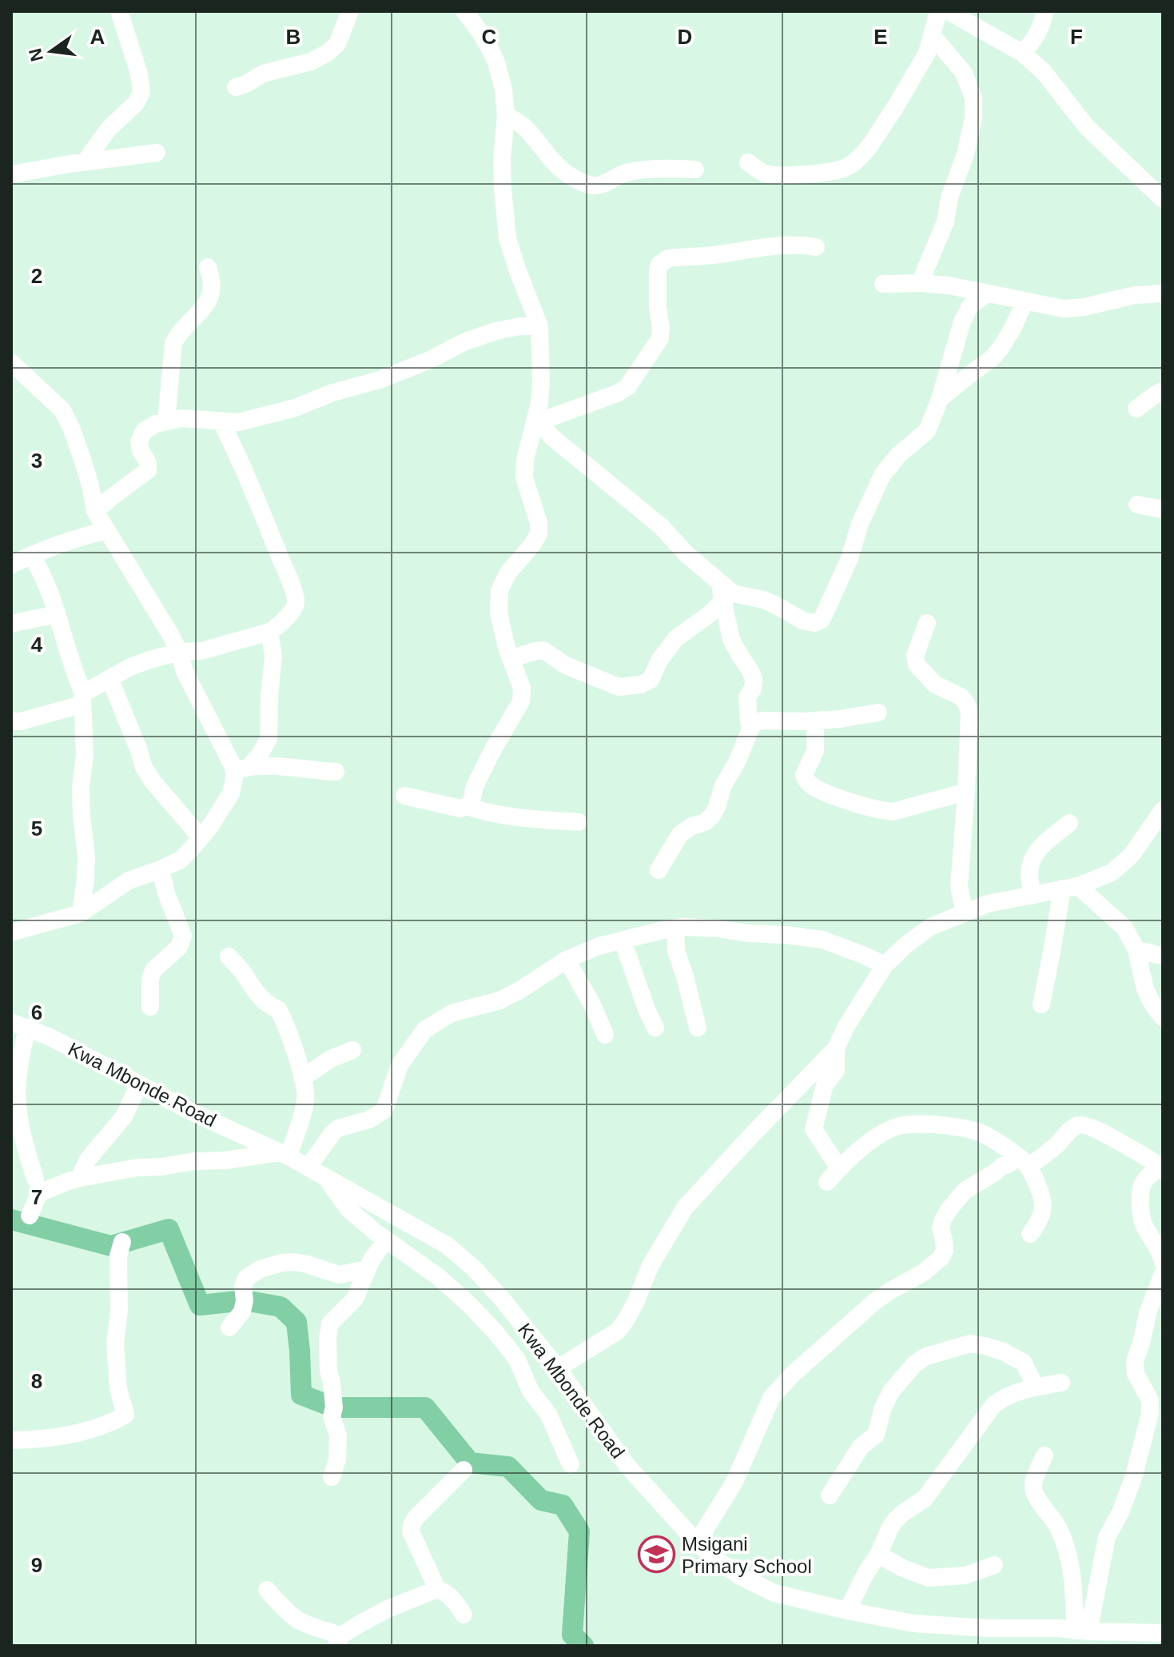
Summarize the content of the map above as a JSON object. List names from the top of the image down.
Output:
{
  "streets": {
    "street": ["Kwa Mbonde Road"]
  },
  "places": {
    "school or university": ["Msigani Primary School"]
  },
  "north": "left",
  "grid": {
    "columns": [
      "A",
      "B",
      "C",
      "D",
      "E",
      "F"
    ],
    "rows": [
      "2",
      "3",
      "4",
      "5",
      "6",
      "7",
      "8",
      "9"
    ]
  }
}
